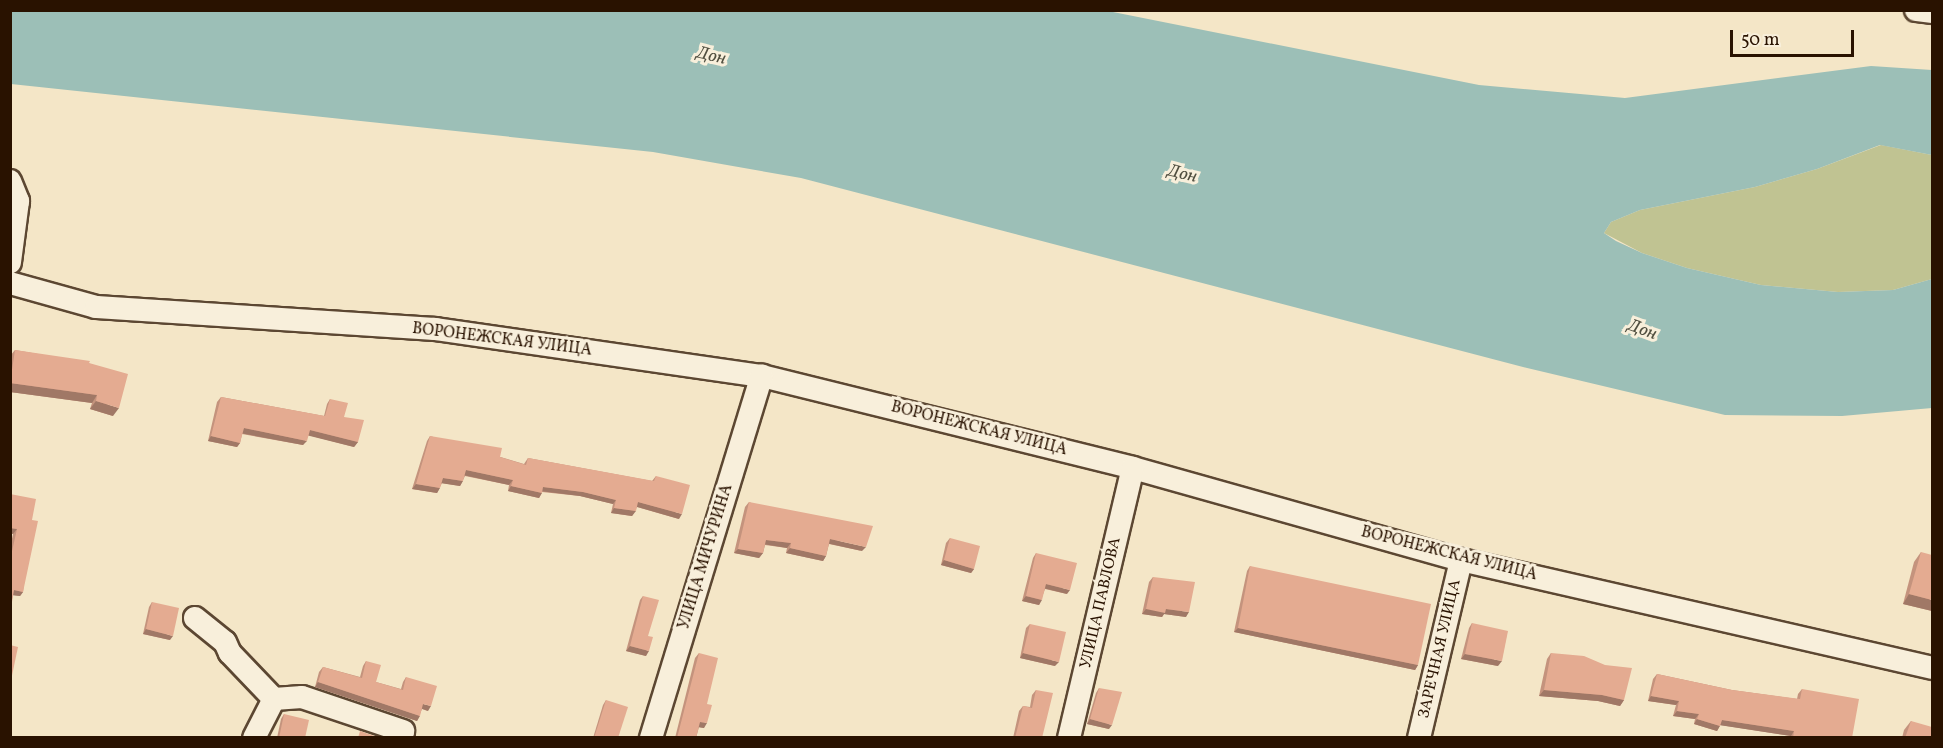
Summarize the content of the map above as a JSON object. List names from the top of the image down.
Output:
{
  "streets": {
    "street": [
      "ВОРОНЕЖСКАЯ УЛИЦА",
      "УЛИЦА МИЧУРИНА",
      "УЛИЦА ПАВЛОВА",
      "ЗАРЕЧНАЯ УЛИЦА"
    ]
  },
  "crossings": [
    ["ВОРОНЕЖСКАЯ УЛИЦА", "УЛИЦА МИЧУРИНА"],
    ["ВОРОНЕЖСКАЯ УЛИЦА", "УЛИЦА ПАВЛОВА"],
    ["ВОРОНЕЖСКАЯ УЛИЦА", "ЗАРЕЧНАЯ УЛИЦА"]
  ],
  "water": ["Дон"],
  "scale_bar": "50 m"
}
